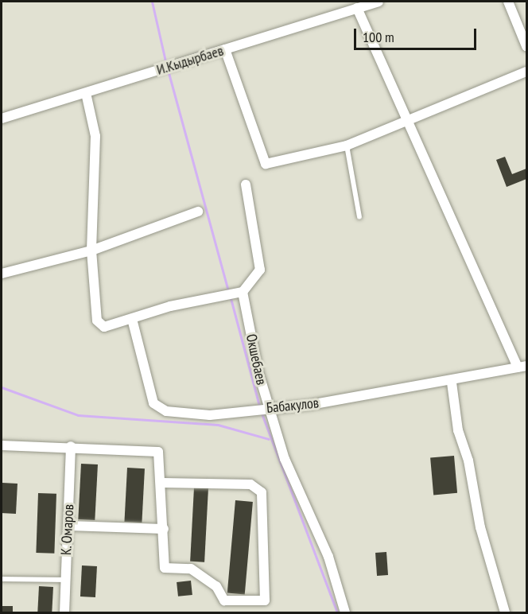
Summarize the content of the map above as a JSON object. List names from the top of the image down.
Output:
{
  "streets": {
    "street": [
      "И.Кыдырбаев",
      "Окшебаев",
      "Бабакулов",
      "К. Омаров"
    ]
  },
  "crossings": [
    ["И.Кыдырбаев", "Бабакулов"],
    ["Окшебаев", "Бабакулов"]
  ],
  "scale_bar": "100 m"
}
